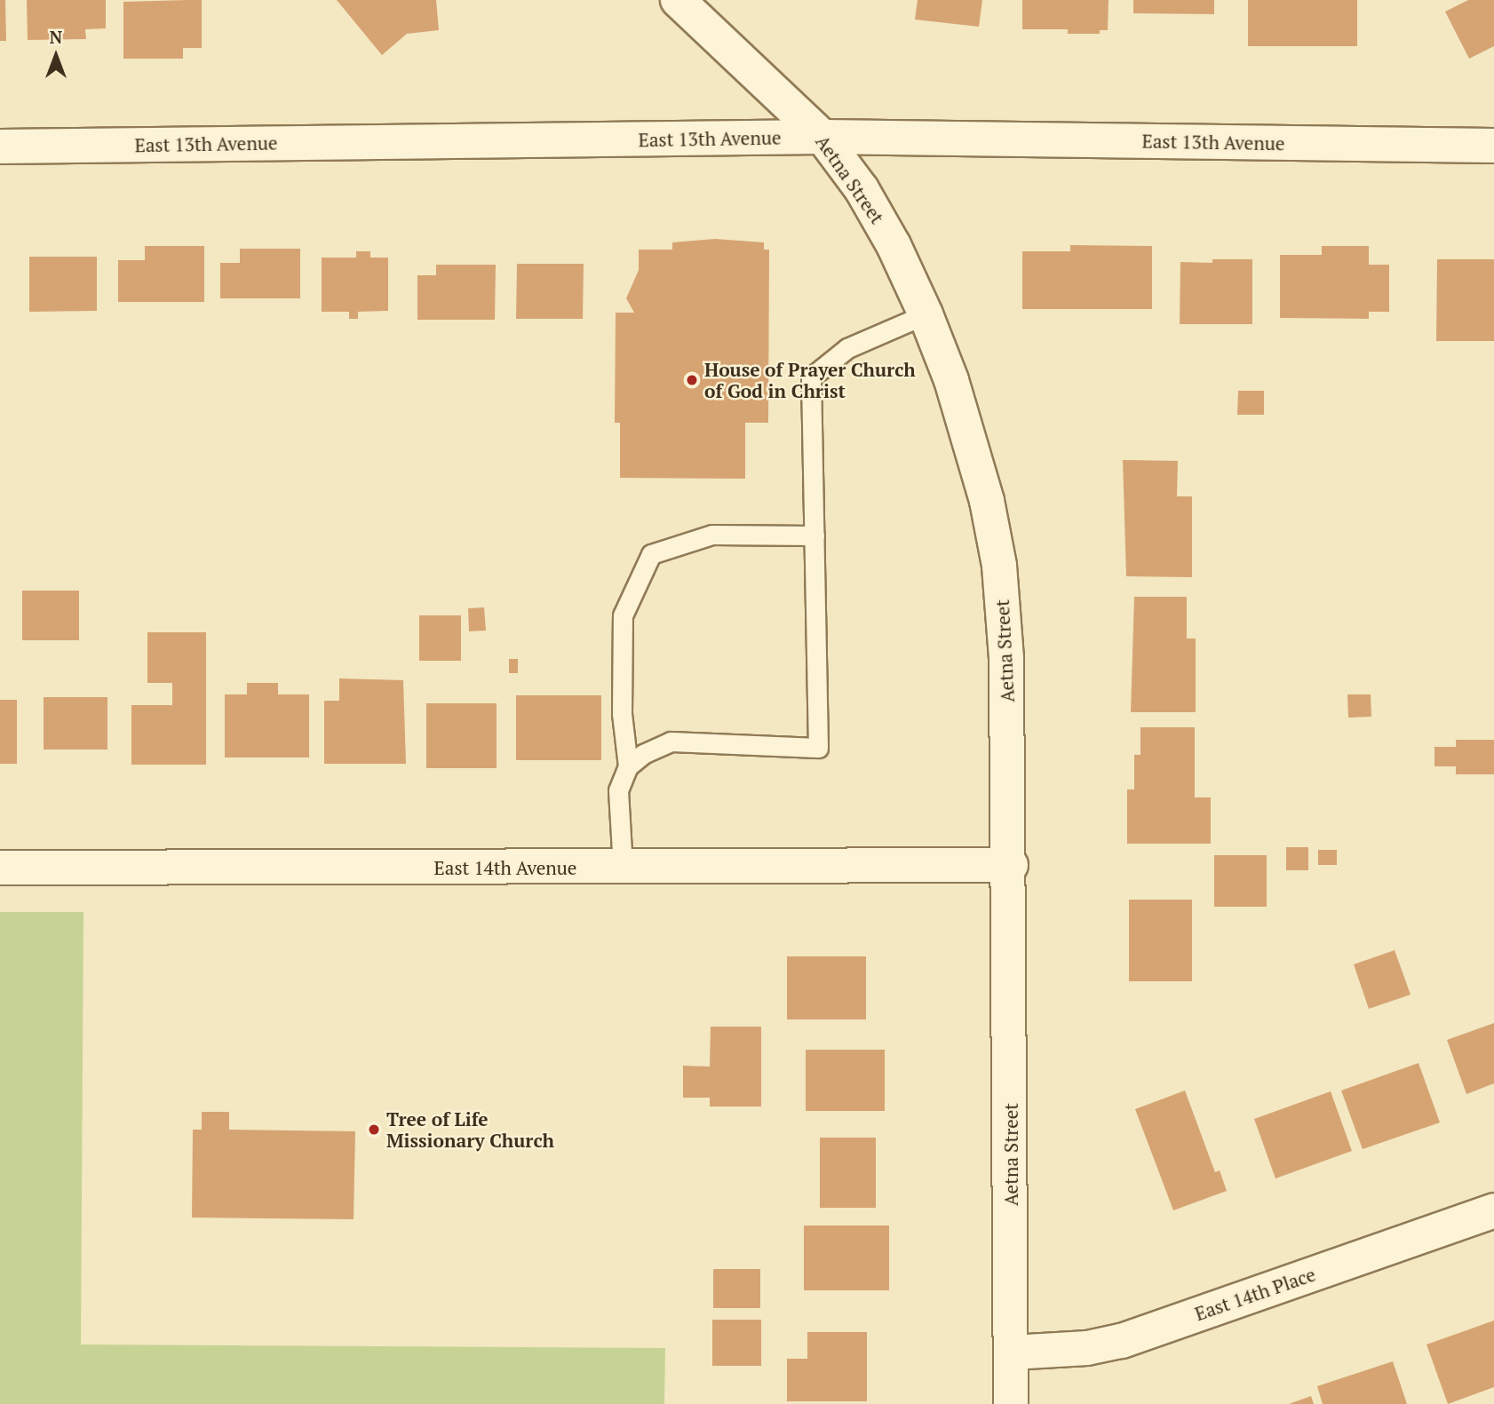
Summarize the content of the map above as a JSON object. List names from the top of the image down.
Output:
{
  "streets": {
    "street": [
      "East 13th Avenue",
      "Aetna Street",
      "East 14th Avenue",
      "East 14th Place"
    ]
  },
  "crossings": [
    ["East 13th Avenue", "Aetna Street"],
    ["Aetna Street", "East 14th Avenue"],
    ["Aetna Street", "East 14th Place"]
  ],
  "places": ["House of Prayer Church of God in Christ", "Tree of Life Missionary Church"],
  "north": "top"
}
